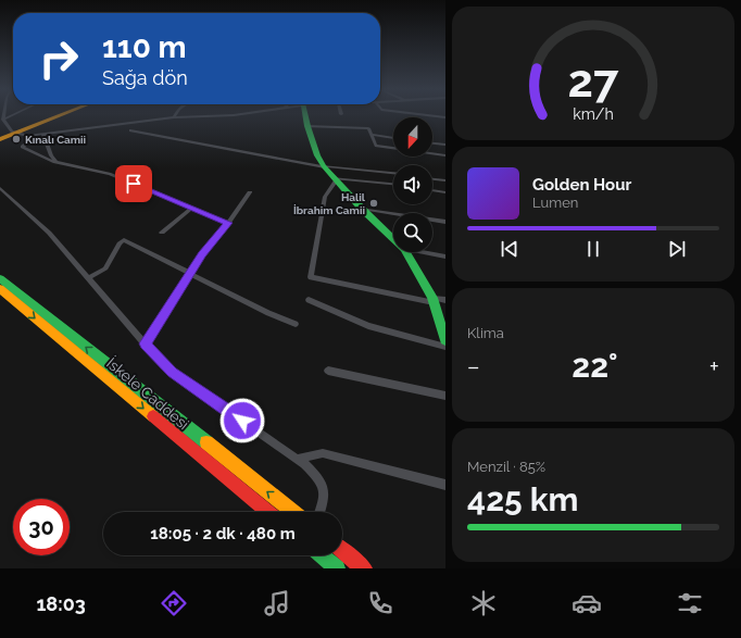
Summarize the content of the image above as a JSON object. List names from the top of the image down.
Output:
{
  "streets": {
    "street": ["İskele Caddesi"]
  },
  "places": ["Kınalı Camii", "Halil İbrahim Camii"],
  "north": "bottom",
  "page": {
    "turn": ["110 m", "Sağa dön"],
    "song": ["Golden Hour", "Lumen"],
    "tile": [
      "Klima",
      ["Menzil · 85%", "425 km"]
    ],
    "heat": ["−", "22°", "+"],
    "limit": "30",
    "trip": "18:05 · 2 dk · 480 m",
    "tabs": "18:03",
    "gauge": ["27", "km/h"]
  }
}
